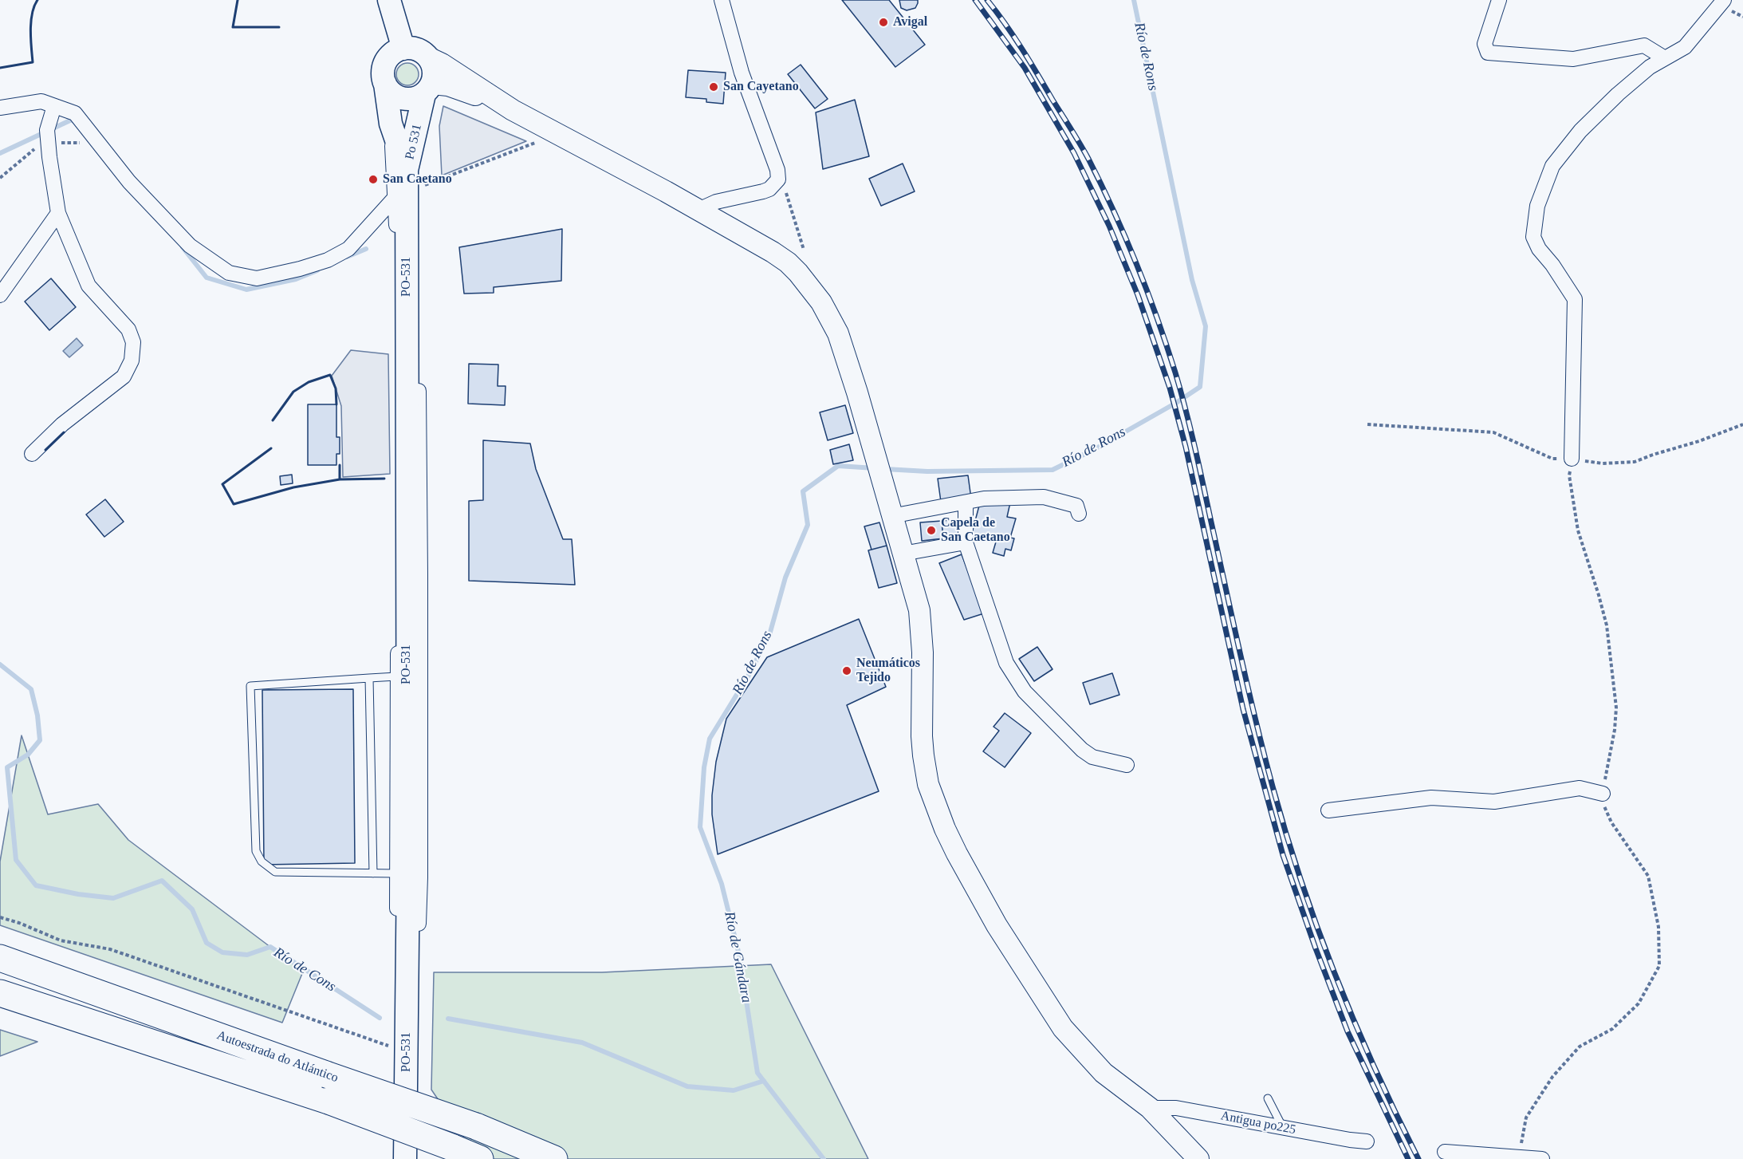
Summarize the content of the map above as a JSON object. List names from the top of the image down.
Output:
{
  "streets": {
    "highway": ["Autoestrada do Atlántico"],
    "main road": ["Po 531", "PO-531"],
    "street": ["Antigua po225"]
  },
  "crossings": [
    ["Po 531", "PO-531"]
  ],
  "water": ["Río de Rons", "Río de Gándara", "Río de Cons"],
  "places": [
    "Avigal",
    "San Cayetano",
    "San Caetano",
    "Capela de San Caetano",
    "Neumáticos Tejido"
  ]
}
